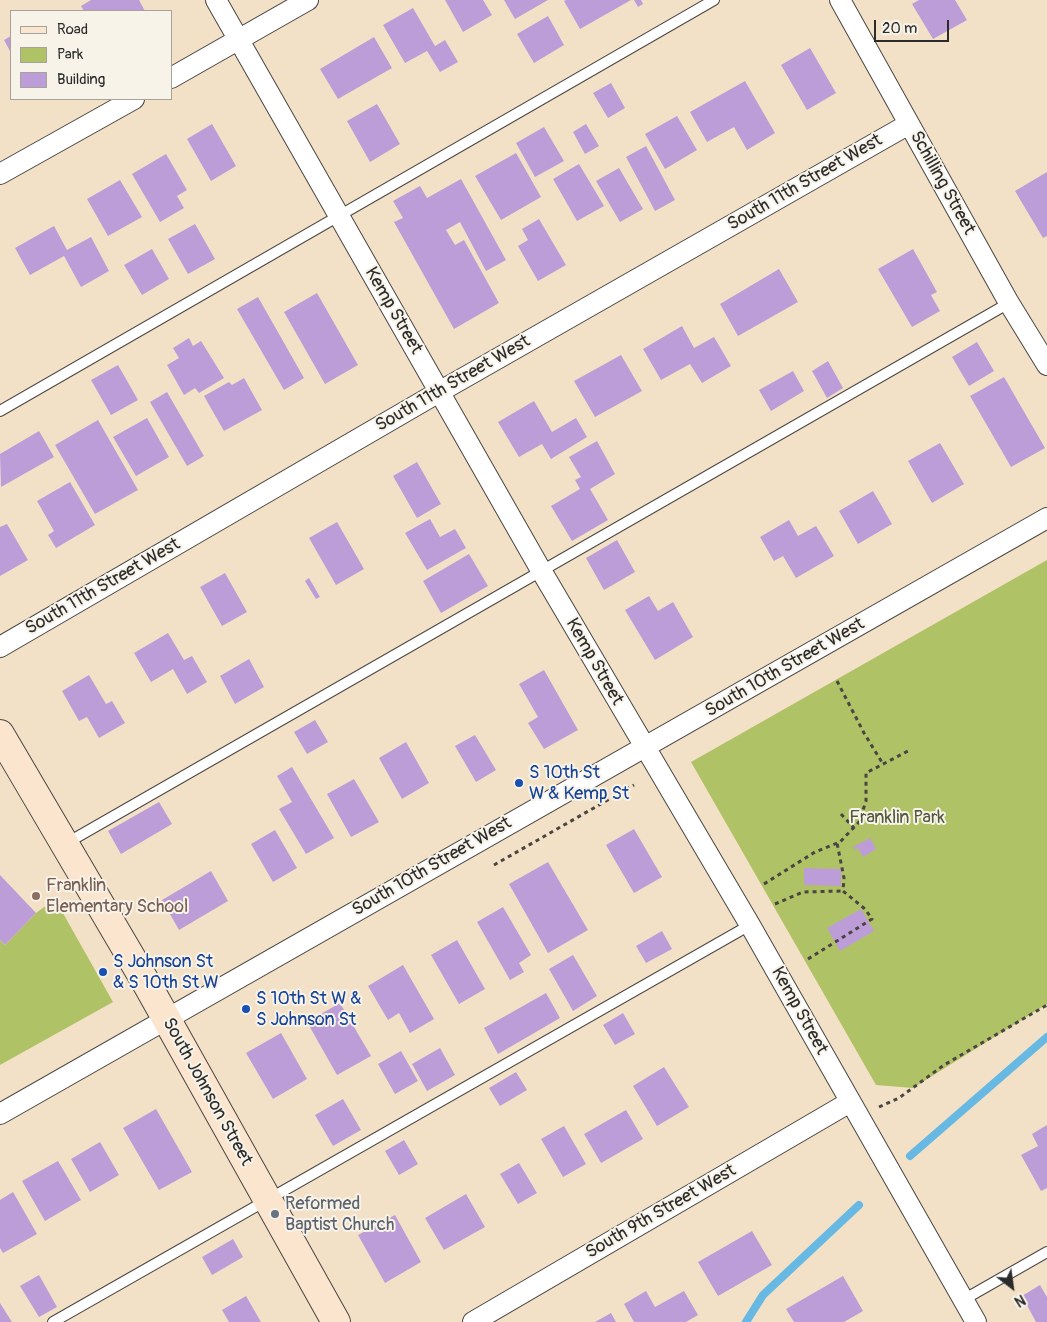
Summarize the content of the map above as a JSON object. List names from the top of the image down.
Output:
{
  "streets": {
    "street": [
      "South 11th Street West",
      "Schilling Street",
      "Kemp Street",
      "South 10th Street West",
      "South Johnson Street",
      "South 9th Street West"
    ]
  },
  "crossings": [
    ["South 11th Street West", "Schilling Street"],
    ["South 11th Street West", "Kemp Street"],
    ["Kemp Street", "South 10th Street West"],
    ["Kemp Street", "South 9th Street West"],
    ["South 10th Street West", "South Johnson Street"]
  ],
  "parks": ["Franklin Park"],
  "places": [
    "S 10th St W & Kemp St",
    "Franklin Elementary School",
    "S Johnson St & S 10th St W",
    "S 10th St W & S Johnson St",
    "Reformed Baptist Church"
  ],
  "legend": ["Road", "Park", "Building"],
  "scale_bar": "20 m",
  "north": "bottom right"
}
